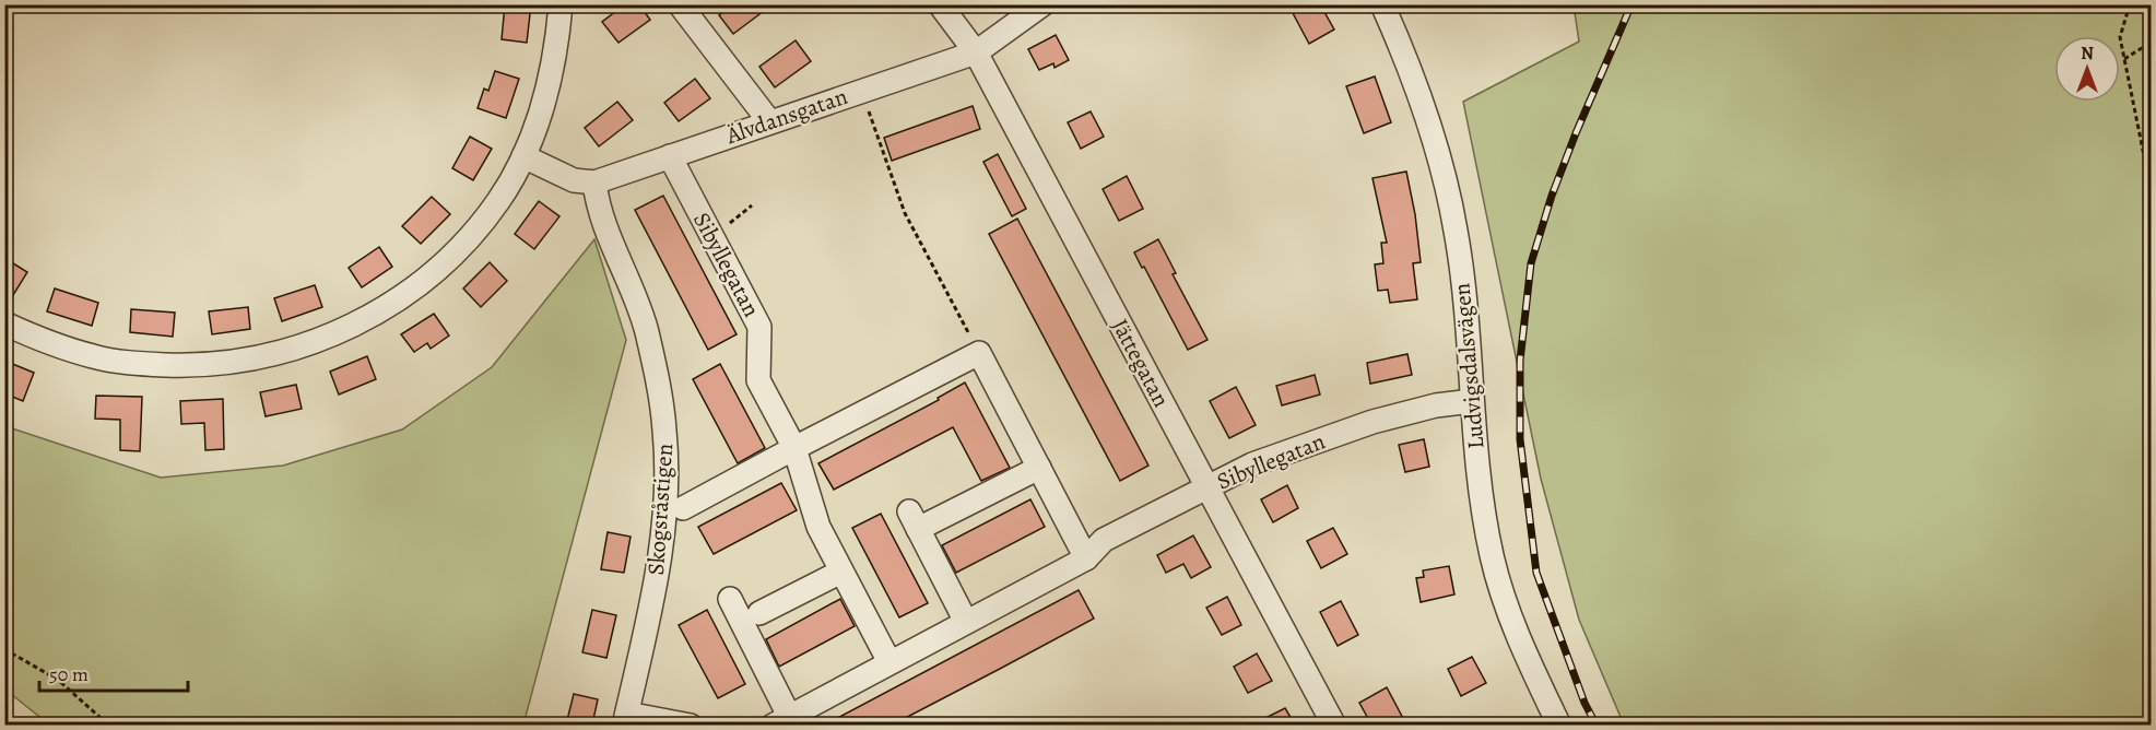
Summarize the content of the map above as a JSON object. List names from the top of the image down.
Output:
{
  "streets": {
    "street": [
      "Älvdansgatan",
      "Sibyllegatan",
      "Jättegatan",
      "Ludvigsdalsvägen",
      "Skogsråstigen"
    ]
  },
  "crossings": [
    ["Älvdansgatan", "Sibyllegatan"],
    ["Älvdansgatan", "Jättegatan"],
    ["Älvdansgatan", "Skogsråstigen"],
    ["Sibyllegatan", "Jättegatan"],
    ["Sibyllegatan", "Ludvigsdalsvägen"]
  ],
  "scale_bar": "50 m",
  "north": "top"
}
